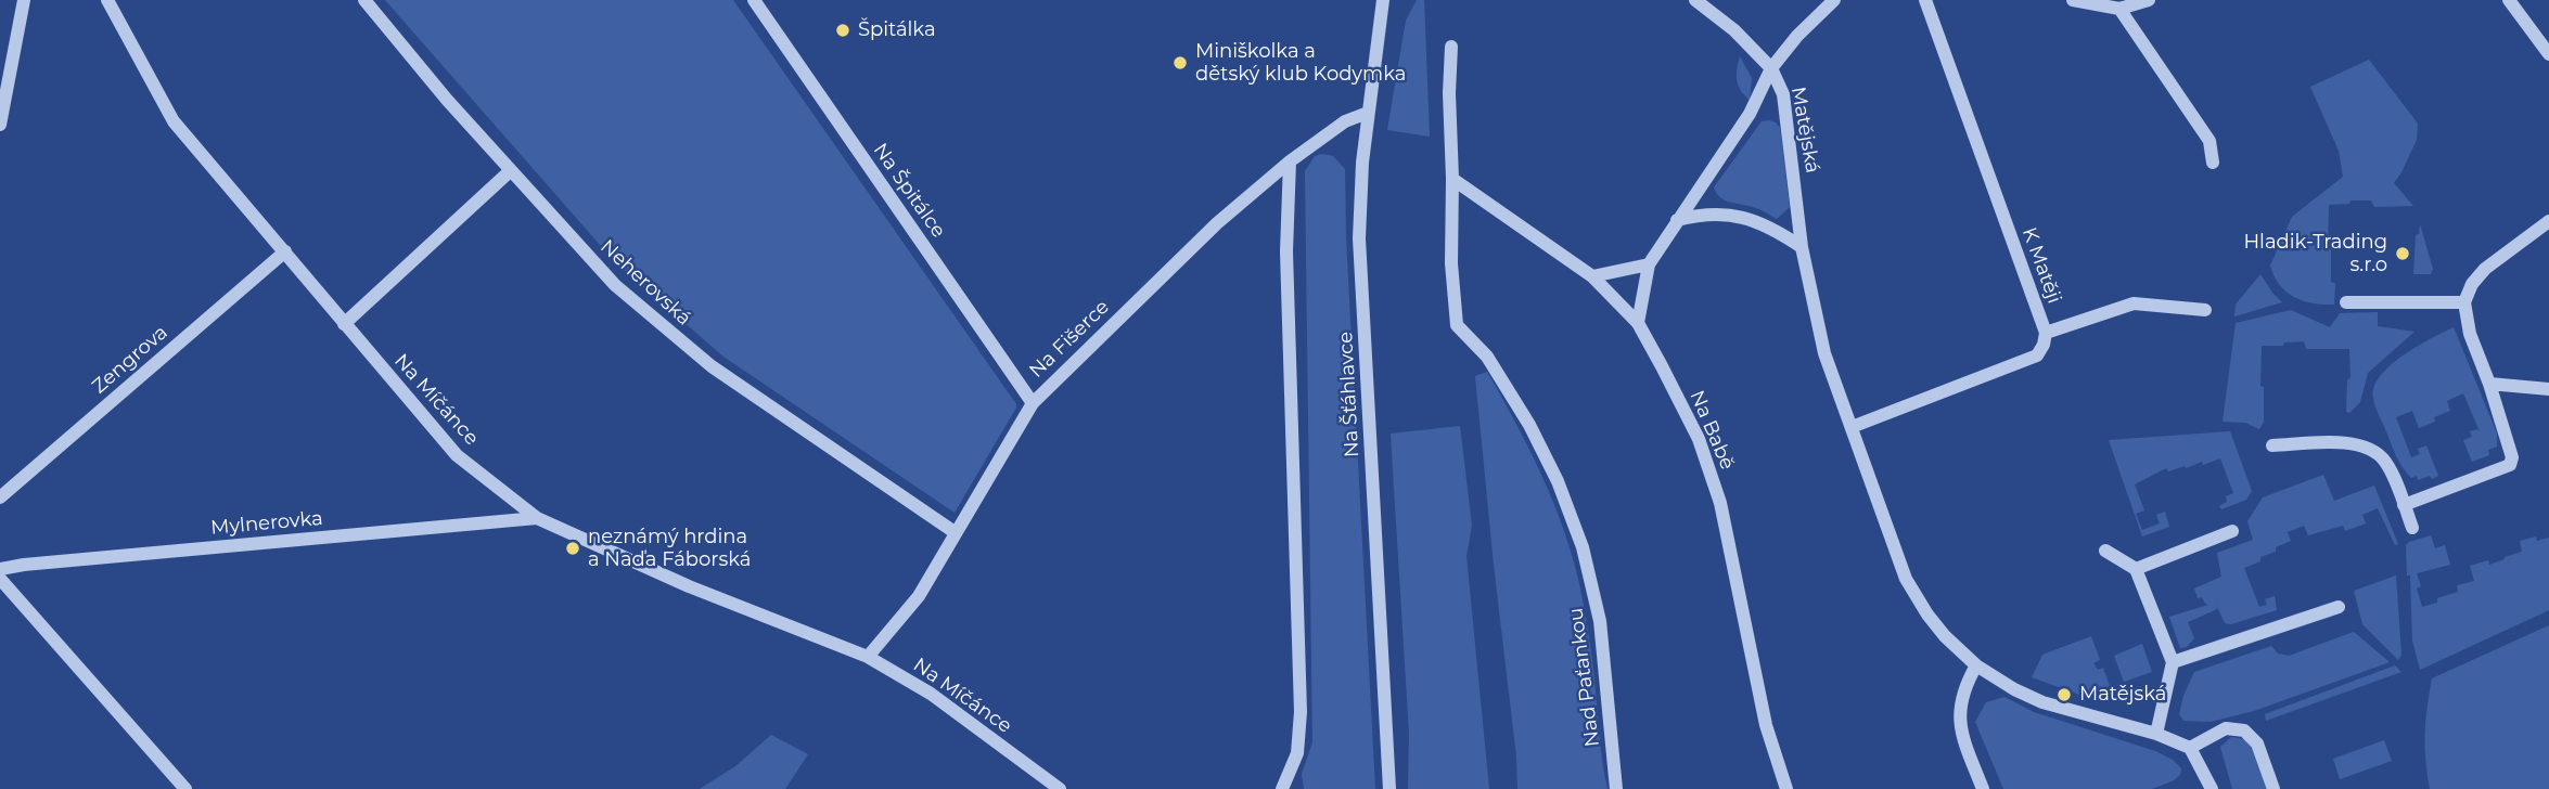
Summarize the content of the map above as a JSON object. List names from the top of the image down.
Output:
{
  "streets": {
    "street": [
      "Matějská",
      "Na Špitálce",
      "K Matěji",
      "Neherovská",
      "Na Fišerce",
      "Zengrova",
      "Na Šťáhlavce",
      "Na Míčánce",
      "Na Babě",
      "Mylnerovka",
      "Nad Paťankou"
    ]
  },
  "crossings": [
    ["Matějská", "K Matěji"],
    ["Na Špitálce", "Na Fišerce"],
    ["Neherovská", "Na Fišerce"],
    ["Na Fišerce", "Na Šťáhlavce"],
    ["Na Fišerce", "Na Míčánce"],
    ["Zengrova", "Na Míčánce"],
    ["Na Míčánce", "Mylnerovka"],
    ["Na Babě", "Nad Paťankou"]
  ],
  "places": [
    "Špitálka",
    "Miniškolka a dětský klub Kodymka",
    "Hladik-Trading s.r.o",
    "neznámý hrdina a Naďa Fáborská",
    "Matějská"
  ]
}
